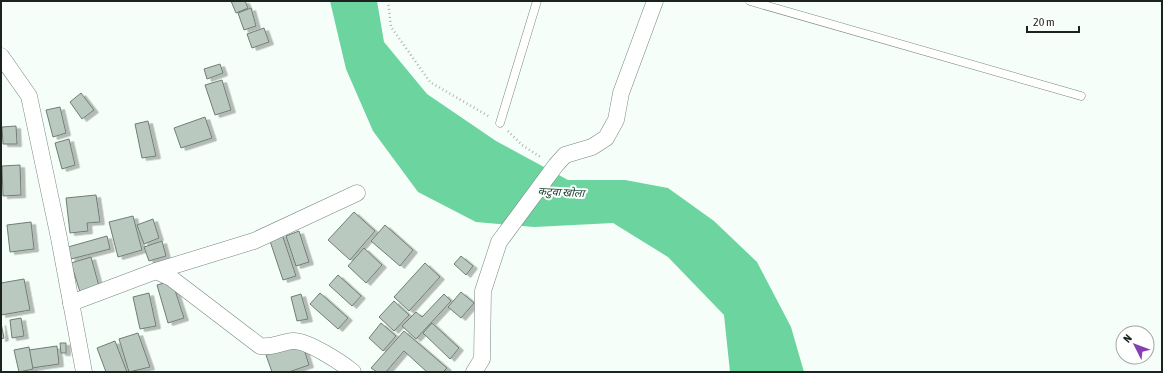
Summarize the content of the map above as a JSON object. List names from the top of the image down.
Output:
{
  "water": ["कटुवा खोला"],
  "scale_bar": "20 m",
  "north": "top left"
}
